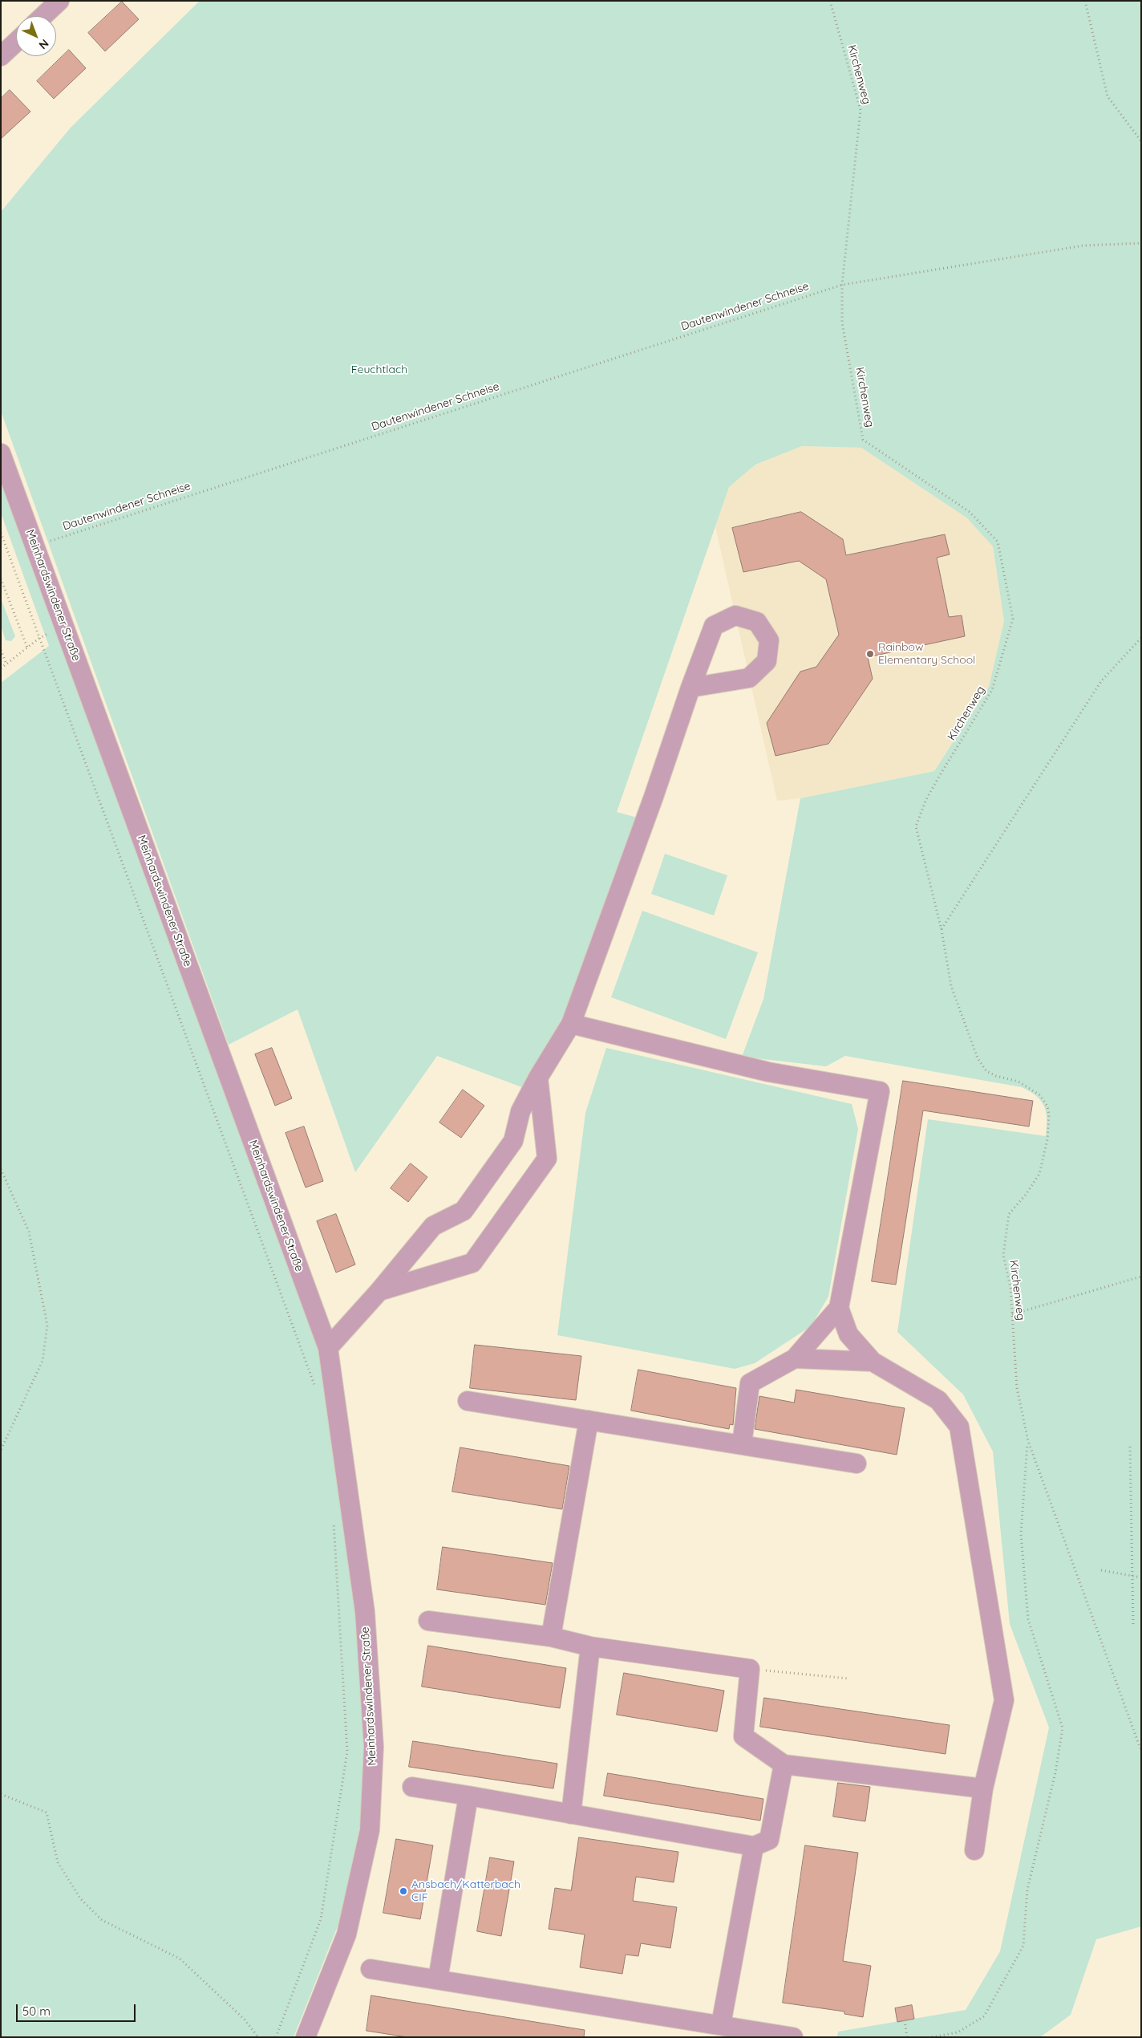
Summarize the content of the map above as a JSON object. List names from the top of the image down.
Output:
{
  "streets": {
    "street": ["Meinhardswindener Straße"],
    "path": ["Kirchenweg", "Dautenwindener Schneise"]
  },
  "crossings": [
    ["Kirchenweg", "Dautenwindener Schneise"],
    ["Dautenwindener Schneise", "Meinhardswindener Straße"]
  ],
  "parks": ["Feuchtlach"],
  "places": ["Rainbow Elementary School", "Ansbach/Katterbach CIF"],
  "scale_bar": "50 m",
  "north": "bottom right"
}
